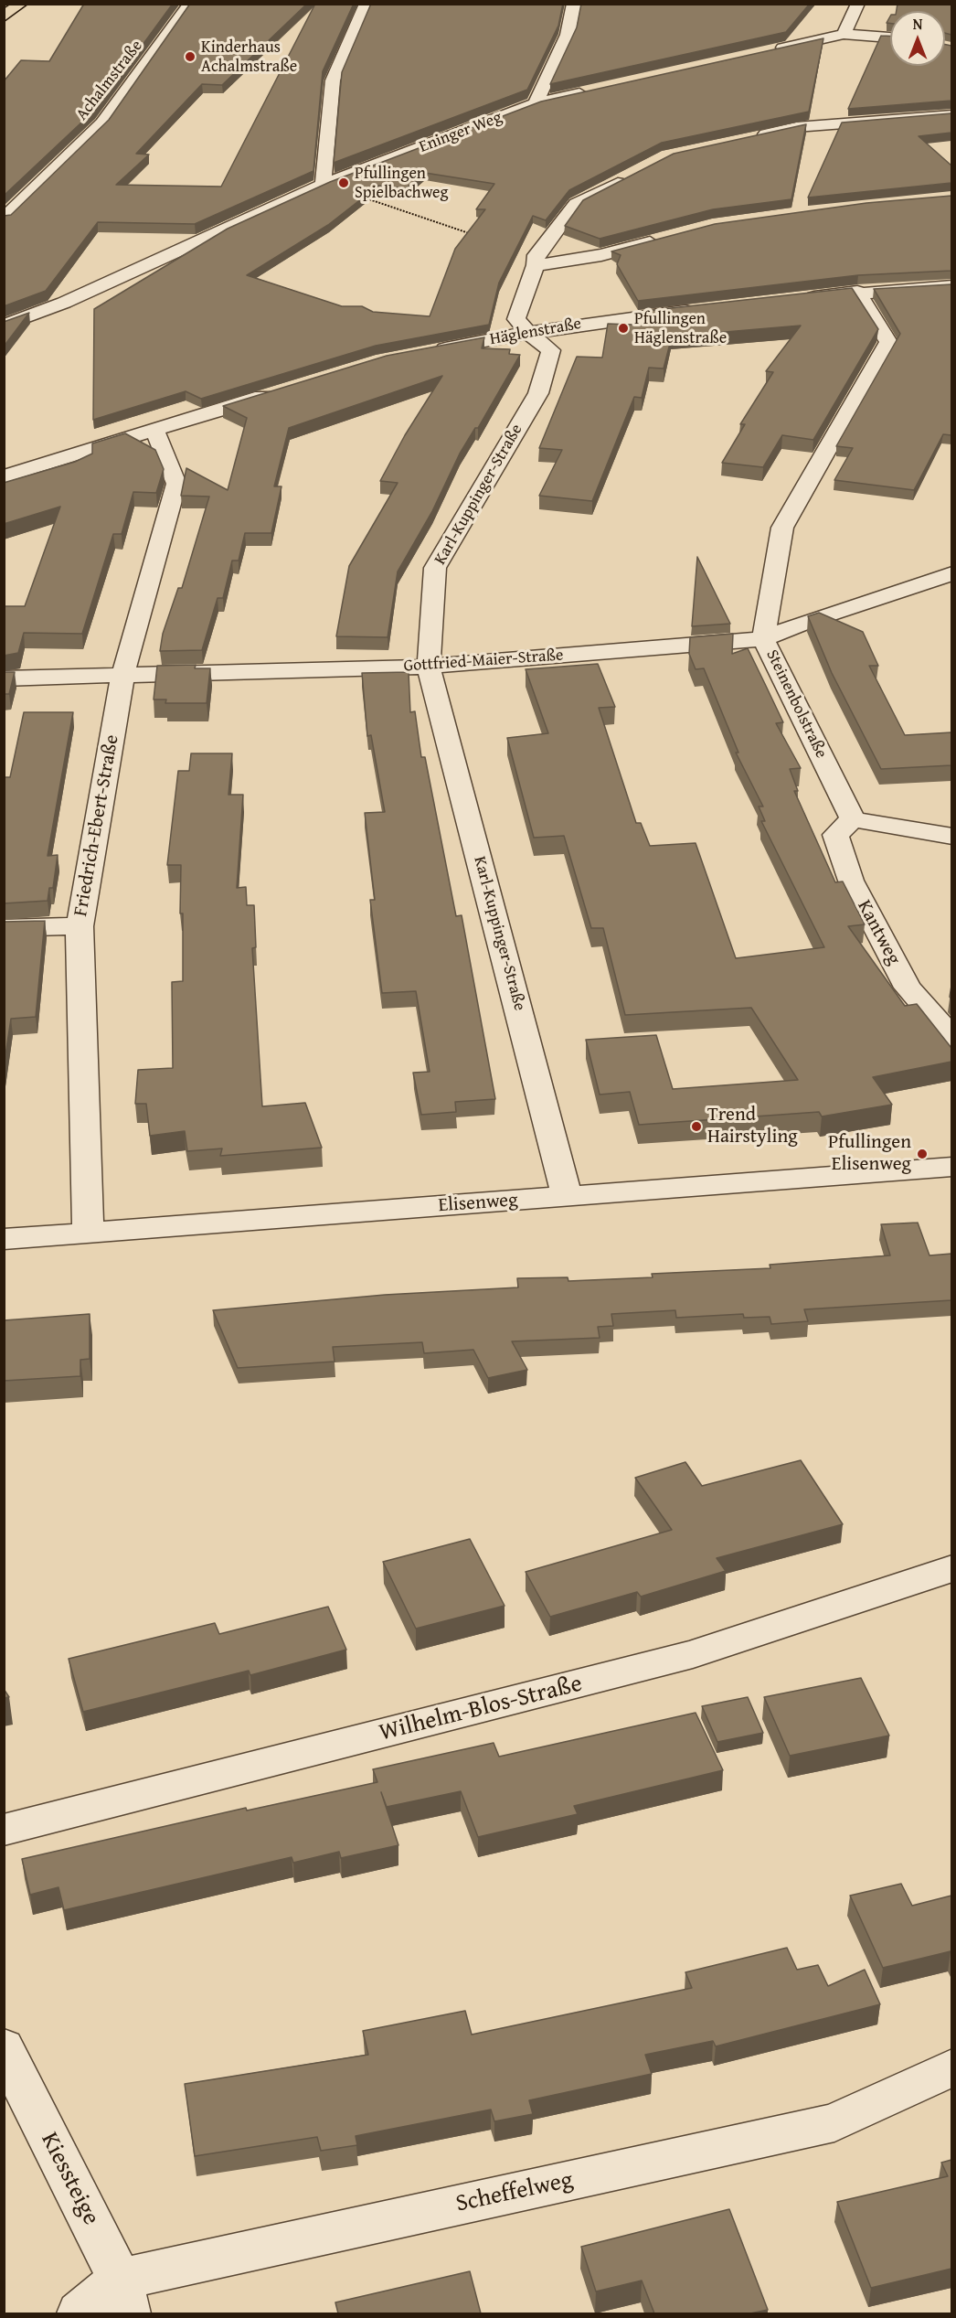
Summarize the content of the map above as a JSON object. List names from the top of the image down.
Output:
{
  "streets": {
    "street": [
      "Achalmstraße",
      "Eninger Weg",
      "Häglenstraße",
      "Karl-Kuppinger-Straße",
      "Gottfried-Maier-Straße",
      "Steinenbolstraße",
      "Friedrich-Ebert-Straße",
      "Kantweg",
      "Elisenweg",
      "Wilhelm-Blos-Straße",
      "Kiessteige",
      "Scheffelweg"
    ]
  },
  "crossings": [
    ["Häglenstraße", "Karl-Kuppinger-Straße"],
    ["Karl-Kuppinger-Straße", "Gottfried-Maier-Straße"],
    ["Karl-Kuppinger-Straße", "Elisenweg"],
    ["Gottfried-Maier-Straße", "Steinenbolstraße"],
    ["Gottfried-Maier-Straße", "Friedrich-Ebert-Straße"],
    ["Steinenbolstraße", "Kantweg"],
    ["Friedrich-Ebert-Straße", "Elisenweg"],
    ["Kiessteige", "Scheffelweg"]
  ],
  "places": [
    "Kinderhaus Achalmstraße",
    "Pfullingen Spielbachweg",
    "Pfullingen Häglenstraße",
    "Trend Hairstyling",
    "Pfullingen Elisenweg"
  ],
  "north": "top"
}
